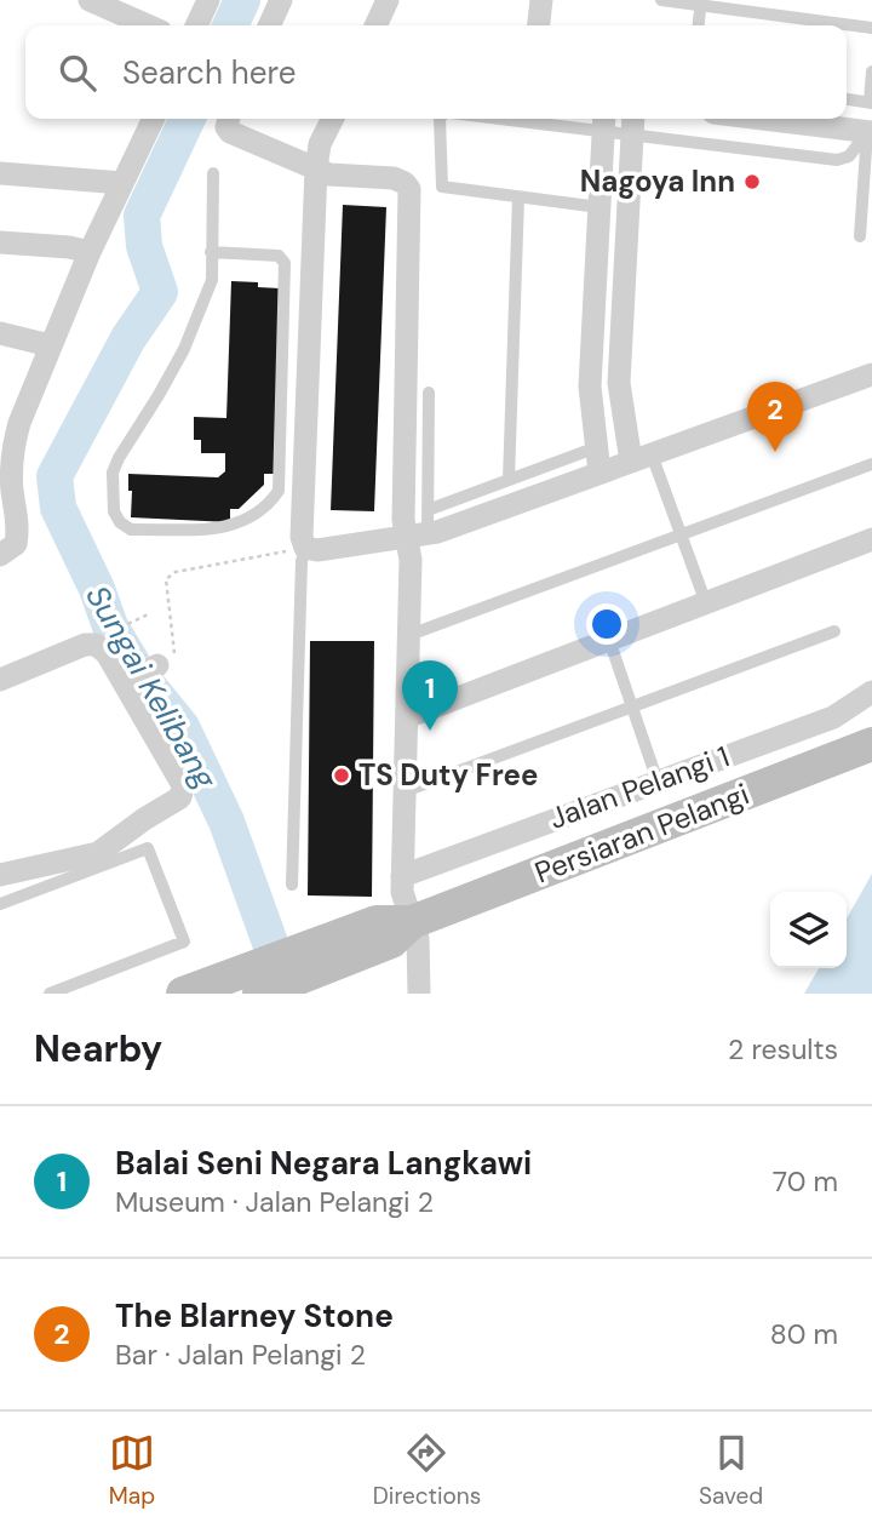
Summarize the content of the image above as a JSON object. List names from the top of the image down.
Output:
{
  "streets": {
    "street": ["Jalan Pelangi 1", "Persiaran Pelangi"]
  },
  "water": ["Sungai Kelibang"],
  "places": ["Nagoya Inn", "TS Duty Free"],
  "page": {
    "search": "Search here",
    "pins": ["2", "1"],
    "heading": ["Nearby", "2 results"],
    "list": [
      {
        "mark": "1",
        "name": "Balai Seni Negara Langkawi",
        "note": "Museum · Jalan Pelangi 2",
        "value": "70 m"
      },
      {
        "mark": "2",
        "name": "The Blarney Stone",
        "note": "Bar · Jalan Pelangi 2",
        "value": "80 m"
      }
    ],
    "nav": ["Map", "Directions", "Saved"]
  }
}
